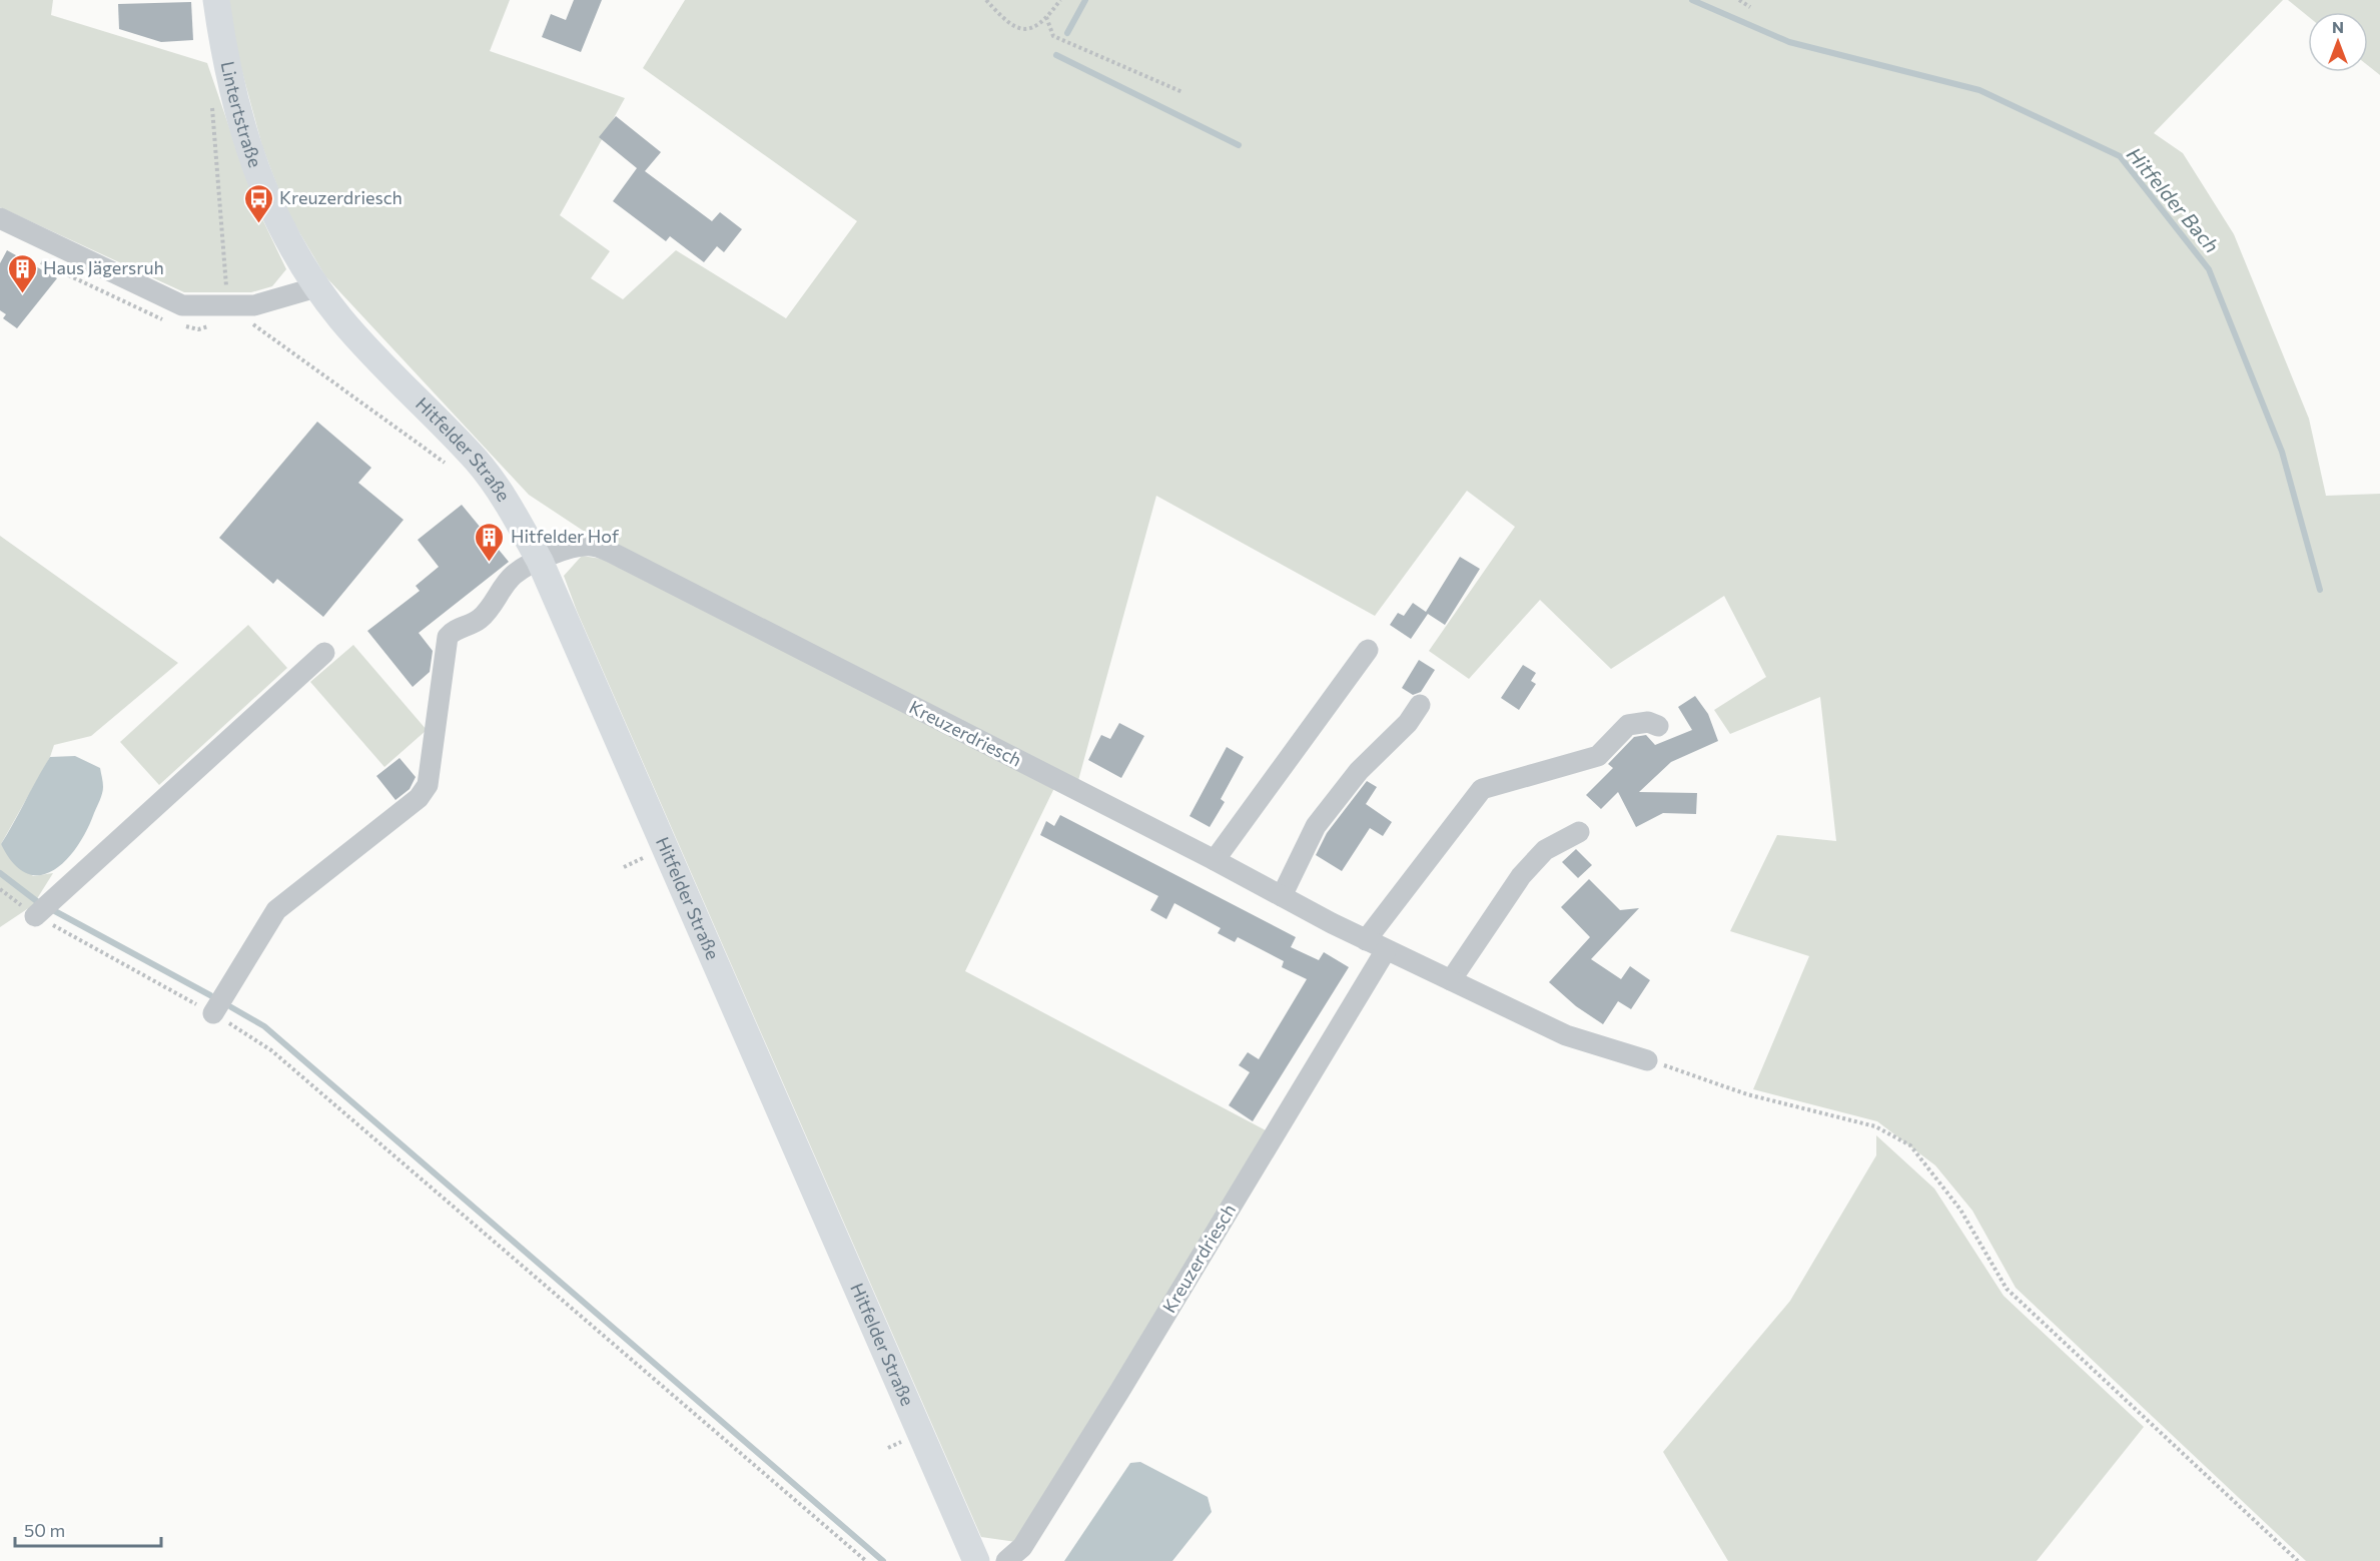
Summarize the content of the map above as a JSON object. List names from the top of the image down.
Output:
{
  "streets": {
    "main road": ["Lintertstraße", "Hitfelder Straße"],
    "street": ["Kreuzerdriesch"]
  },
  "crossings": [
    ["Lintertstraße", "Hitfelder Straße"],
    ["Hitfelder Straße", "Kreuzerdriesch"]
  ],
  "water": ["Hitfelder Bach"],
  "places": {
    "bus stop": ["Kreuzerdriesch"],
    "building": ["Haus Jägersruh", "Hitfelder Hof"]
  },
  "scale_bar": "50 m",
  "north": "top"
}
